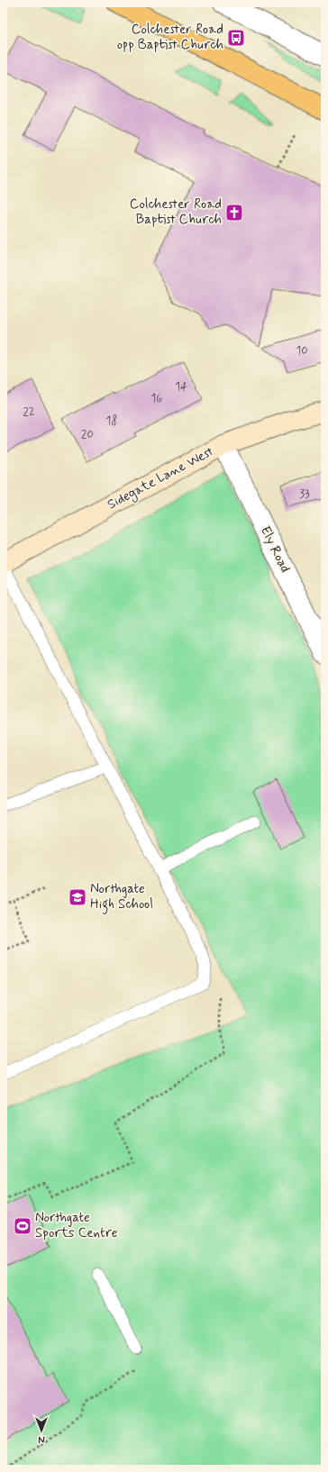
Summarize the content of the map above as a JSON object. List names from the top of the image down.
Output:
{
  "streets": {
    "street": ["Sidegate Lane West", "Ely Road"]
  },
  "crossings": [
    ["Sidegate Lane West", "Ely Road"]
  ],
  "places": {
    "bus stop": ["Colchester Road opp Baptist Church"],
    "church": ["Colchester Road Baptist Church"],
    "school or university": ["Northgate High School"],
    "sports": ["Northgate Sports Centre"]
  },
  "house_numbers": [
    "10",
    "14",
    "16",
    "22",
    "18",
    "20",
    "33"
  ],
  "north": "bottom"
}
